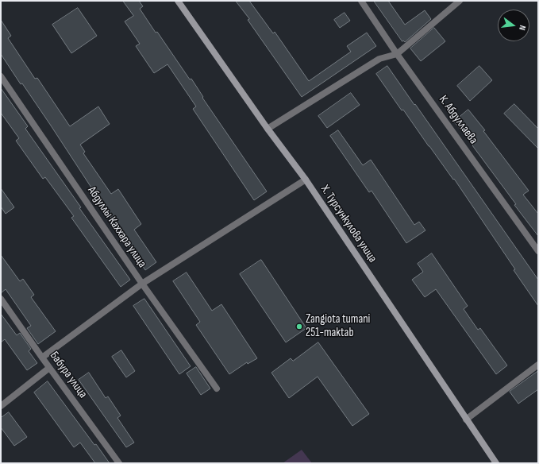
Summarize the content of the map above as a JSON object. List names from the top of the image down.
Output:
{
  "streets": {
    "street": [
      "К. Абдуллаева",
      "Х. Турсункулова улица",
      "Абдуллы Каххара улица",
      "Бабура улица"
    ]
  },
  "places": ["Zangiota tumani 251-maktab"],
  "north": "right"
}
